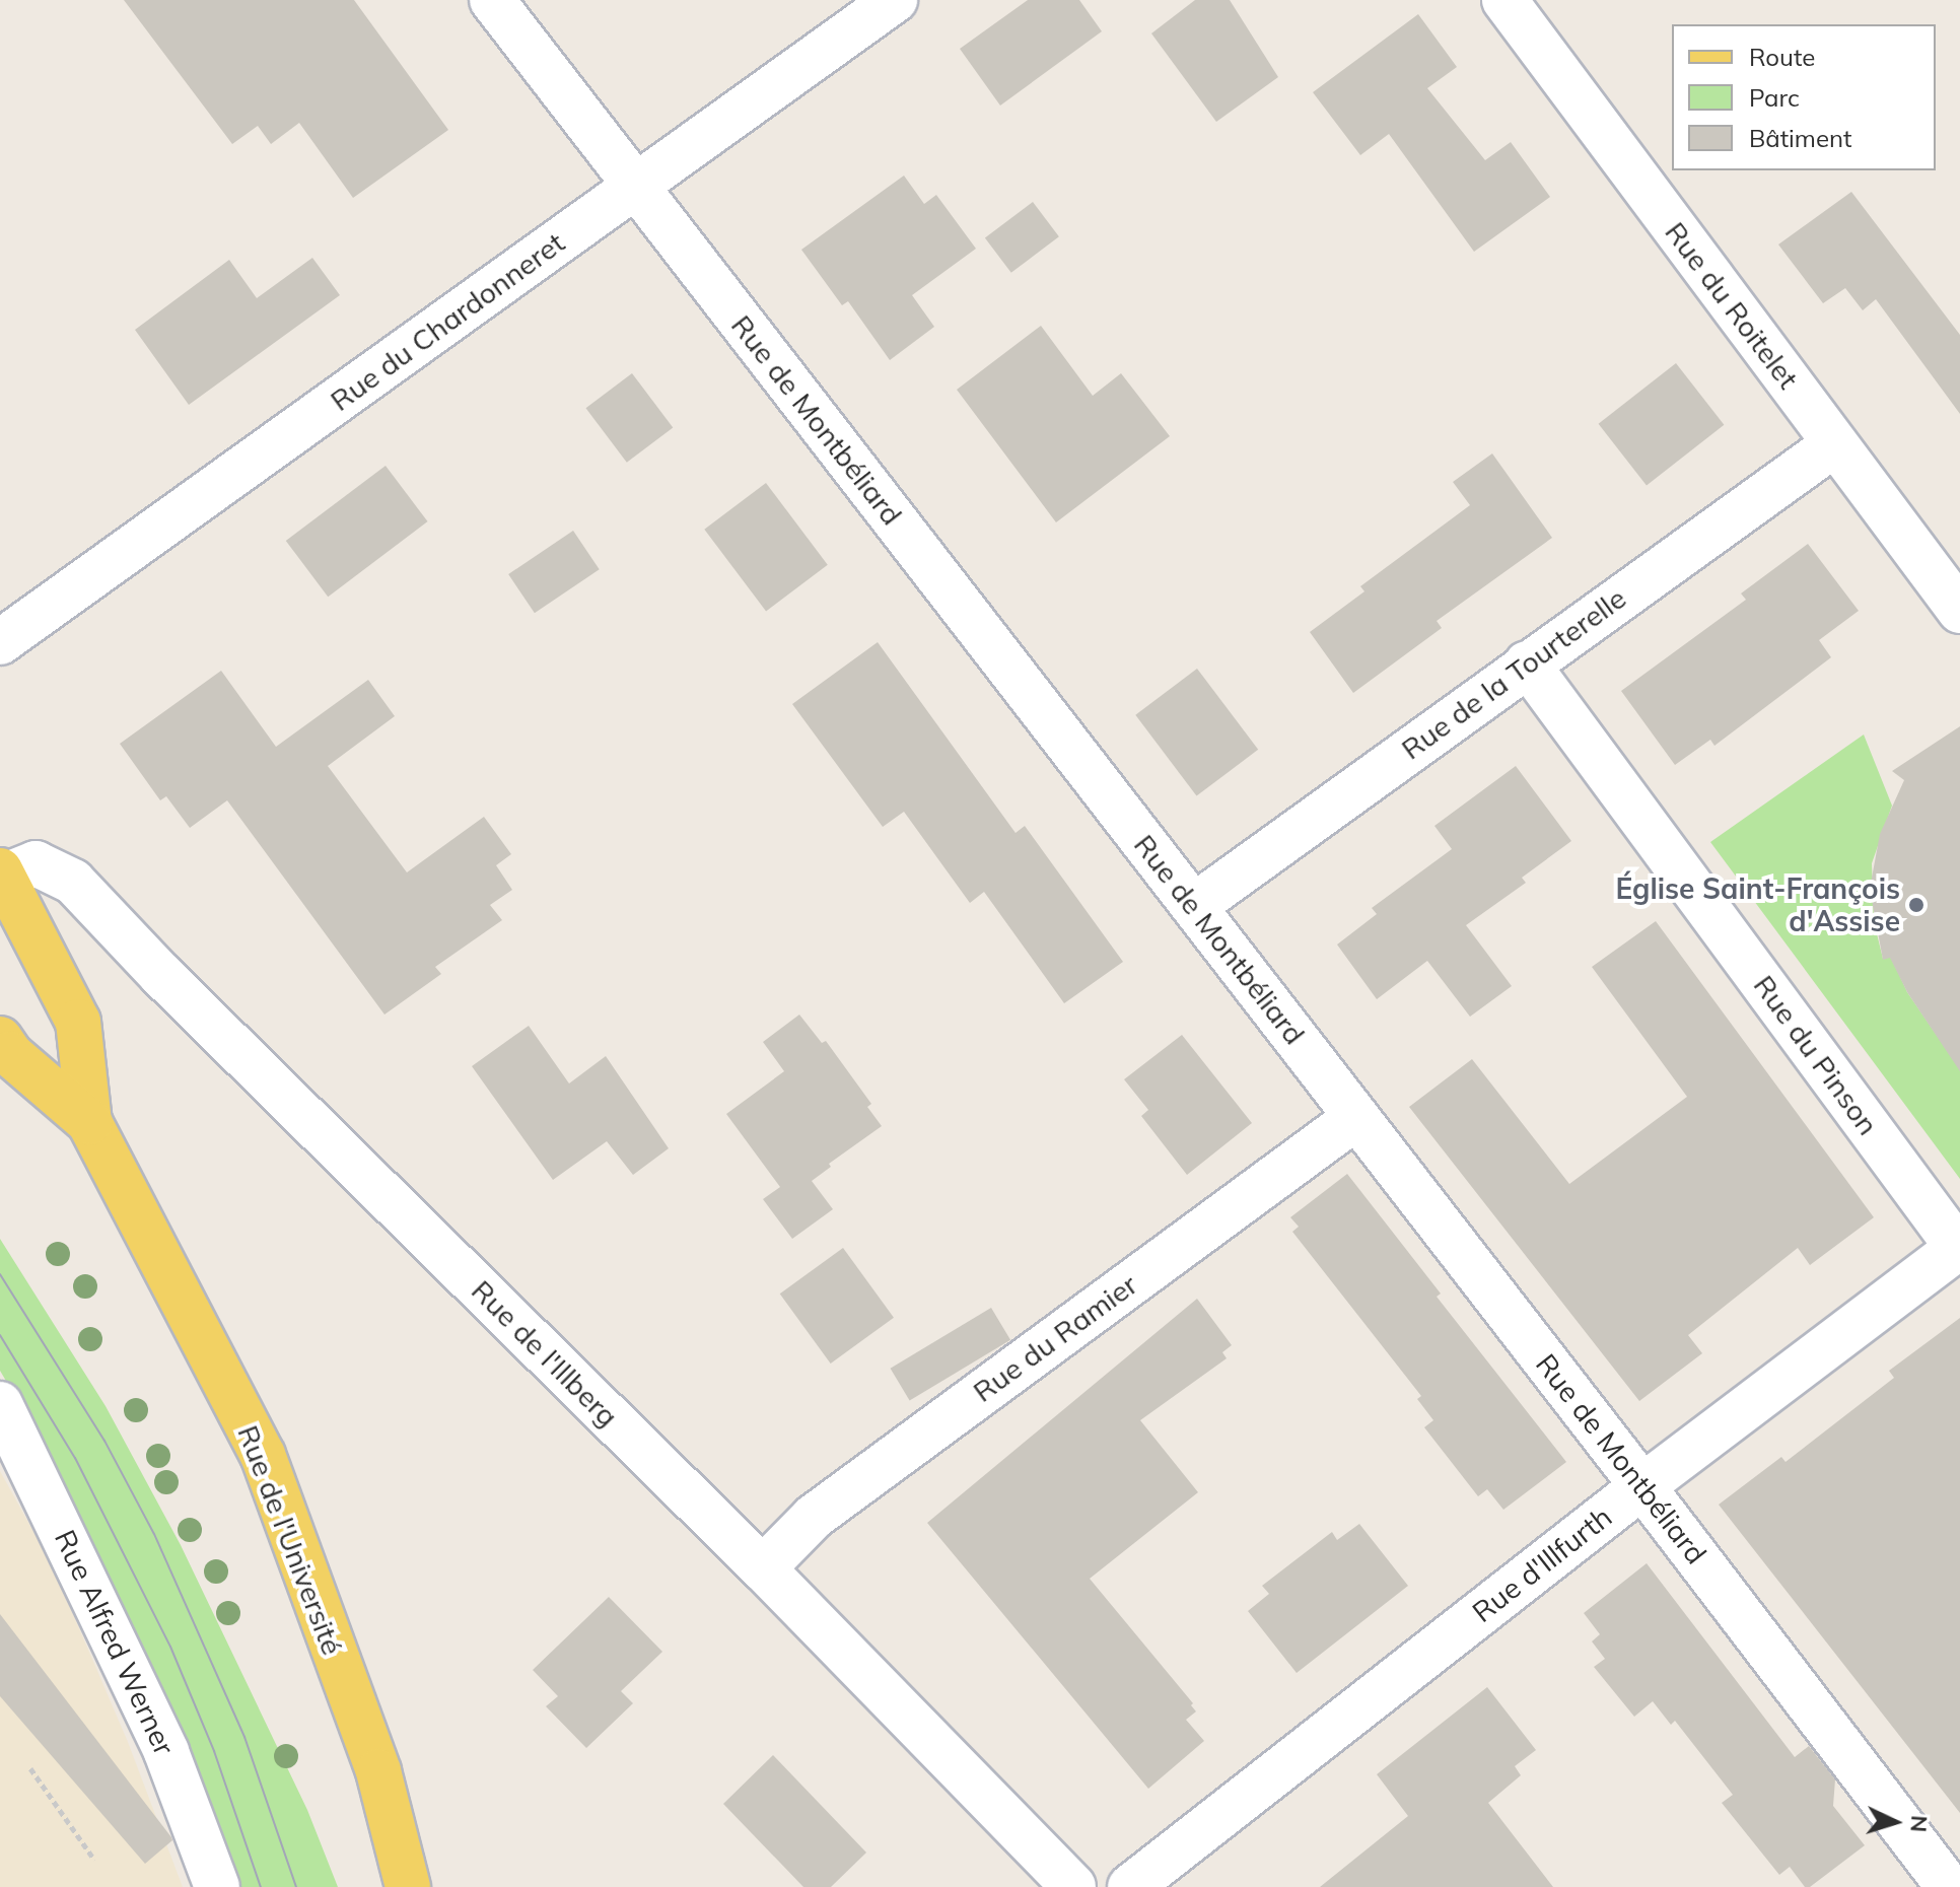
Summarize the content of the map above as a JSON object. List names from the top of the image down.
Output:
{
  "streets": {
    "main road": ["Rue de l'Université"],
    "street": [
      "Rue du Roitelet",
      "Rue du Chardonneret",
      "Rue de Montbéliard",
      "Rue de la Tourterelle",
      "Rue du Pinson",
      "Rue du Ramier",
      "Rue de l'Illberg",
      "Rue d'Illfurth",
      "Rue Alfred Werner"
    ]
  },
  "crossings": [
    ["Rue du Roitelet", "Rue de la Tourterelle"],
    ["Rue du Chardonneret", "Rue de Montbéliard"],
    ["Rue de Montbéliard", "Rue de la Tourterelle"],
    ["Rue de Montbéliard", "Rue du Ramier"],
    ["Rue de Montbéliard", "Rue d'Illfurth"],
    ["Rue de la Tourterelle", "Rue du Pinson"],
    ["Rue du Pinson", "Rue d'Illfurth"],
    ["Rue du Ramier", "Rue de l'Illberg"],
    ["Rue de l'Illberg", "Rue de l'Université"]
  ],
  "places": ["Église Saint-François d'Assise"],
  "legend": ["Route", "Parc", "Bâtiment"],
  "north": "right"
}
